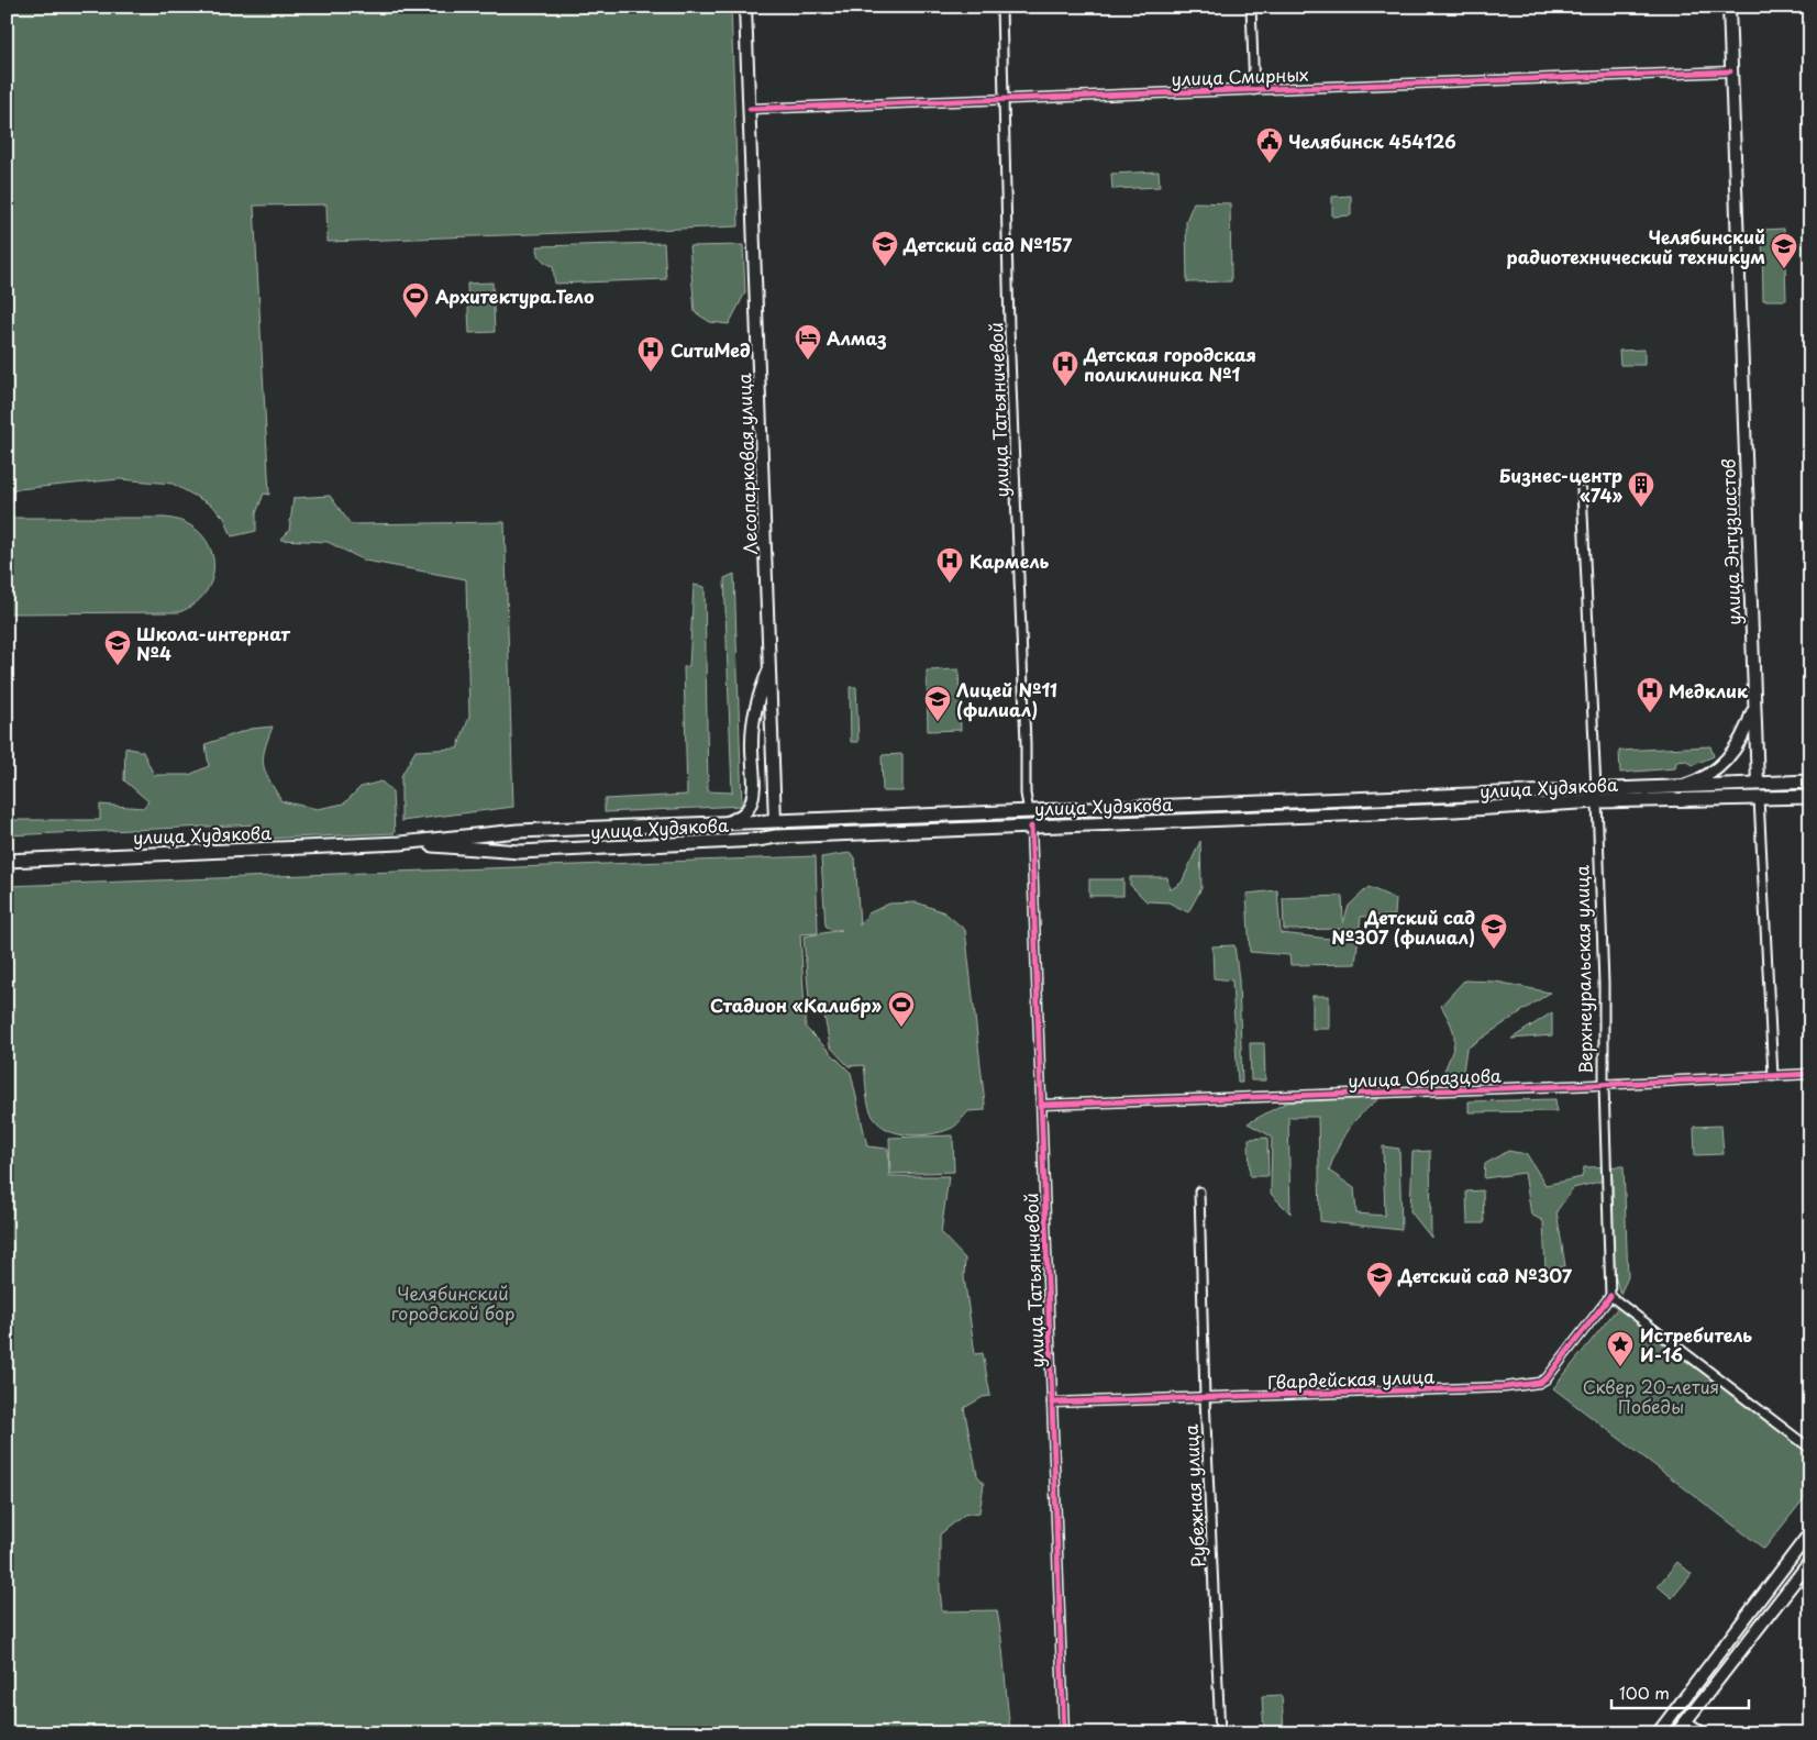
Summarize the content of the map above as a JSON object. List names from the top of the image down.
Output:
{
  "streets": {
    "main road": ["Лесопарковая улица", "улица Энтузиастов", "улица Худякова"],
    "street": [
      "улица Смирных",
      "улица Татьяничевой",
      "Верхнеуральская улица",
      "улица Образцова",
      "Гвардейская улица",
      "Рубежная улица"
    ]
  },
  "crossings": [
    ["улица Смирных", "улица Татьяничевой"],
    ["улица Смирных", "Лесопарковая улица"],
    ["улица Смирных", "улица Энтузиастов"],
    ["улица Татьяничевой", "улица Худякова"],
    ["улица Татьяничевой", "улица Образцова"],
    ["улица Татьяничевой", "Гвардейская улица"],
    ["Лесопарковая улица", "улица Худякова"],
    ["улица Энтузиастов", "улица Худякова"],
    ["улица Энтузиастов", "улица Образцова"],
    ["улица Худякова", "Верхнеуральская улица"],
    ["Верхнеуральская улица", "улица Образцова"],
    ["Верхнеуральская улица", "Гвардейская улица"],
    ["Гвардейская улица", "Рубежная улица"]
  ],
  "parks": ["Челябинский городской бор", "Сквер 20-летия Победы"],
  "places": {
    "public building": ["Челябинск 454126"],
    "school or university": [
      "Детский сад №157",
      "Челябинский радиотехнический техникум",
      "Школа-интернат №4",
      "Лицей №11 (филиал)",
      "Детский сад №307 (филиал)",
      "Детский сад №307"
    ],
    "sports": ["Архитектура.Тело", "Стадион «Калибр»"],
    "hotel": ["Алмаз"],
    "hospital": [
      "СитиМед",
      "Детская городская поликлиника №1",
      "Кармель",
      "Медклик"
    ],
    "building": ["Бизнес-центр «74»"],
    "place": ["Истребитель И-16"]
  },
  "scale_bar": "100 m"
}
